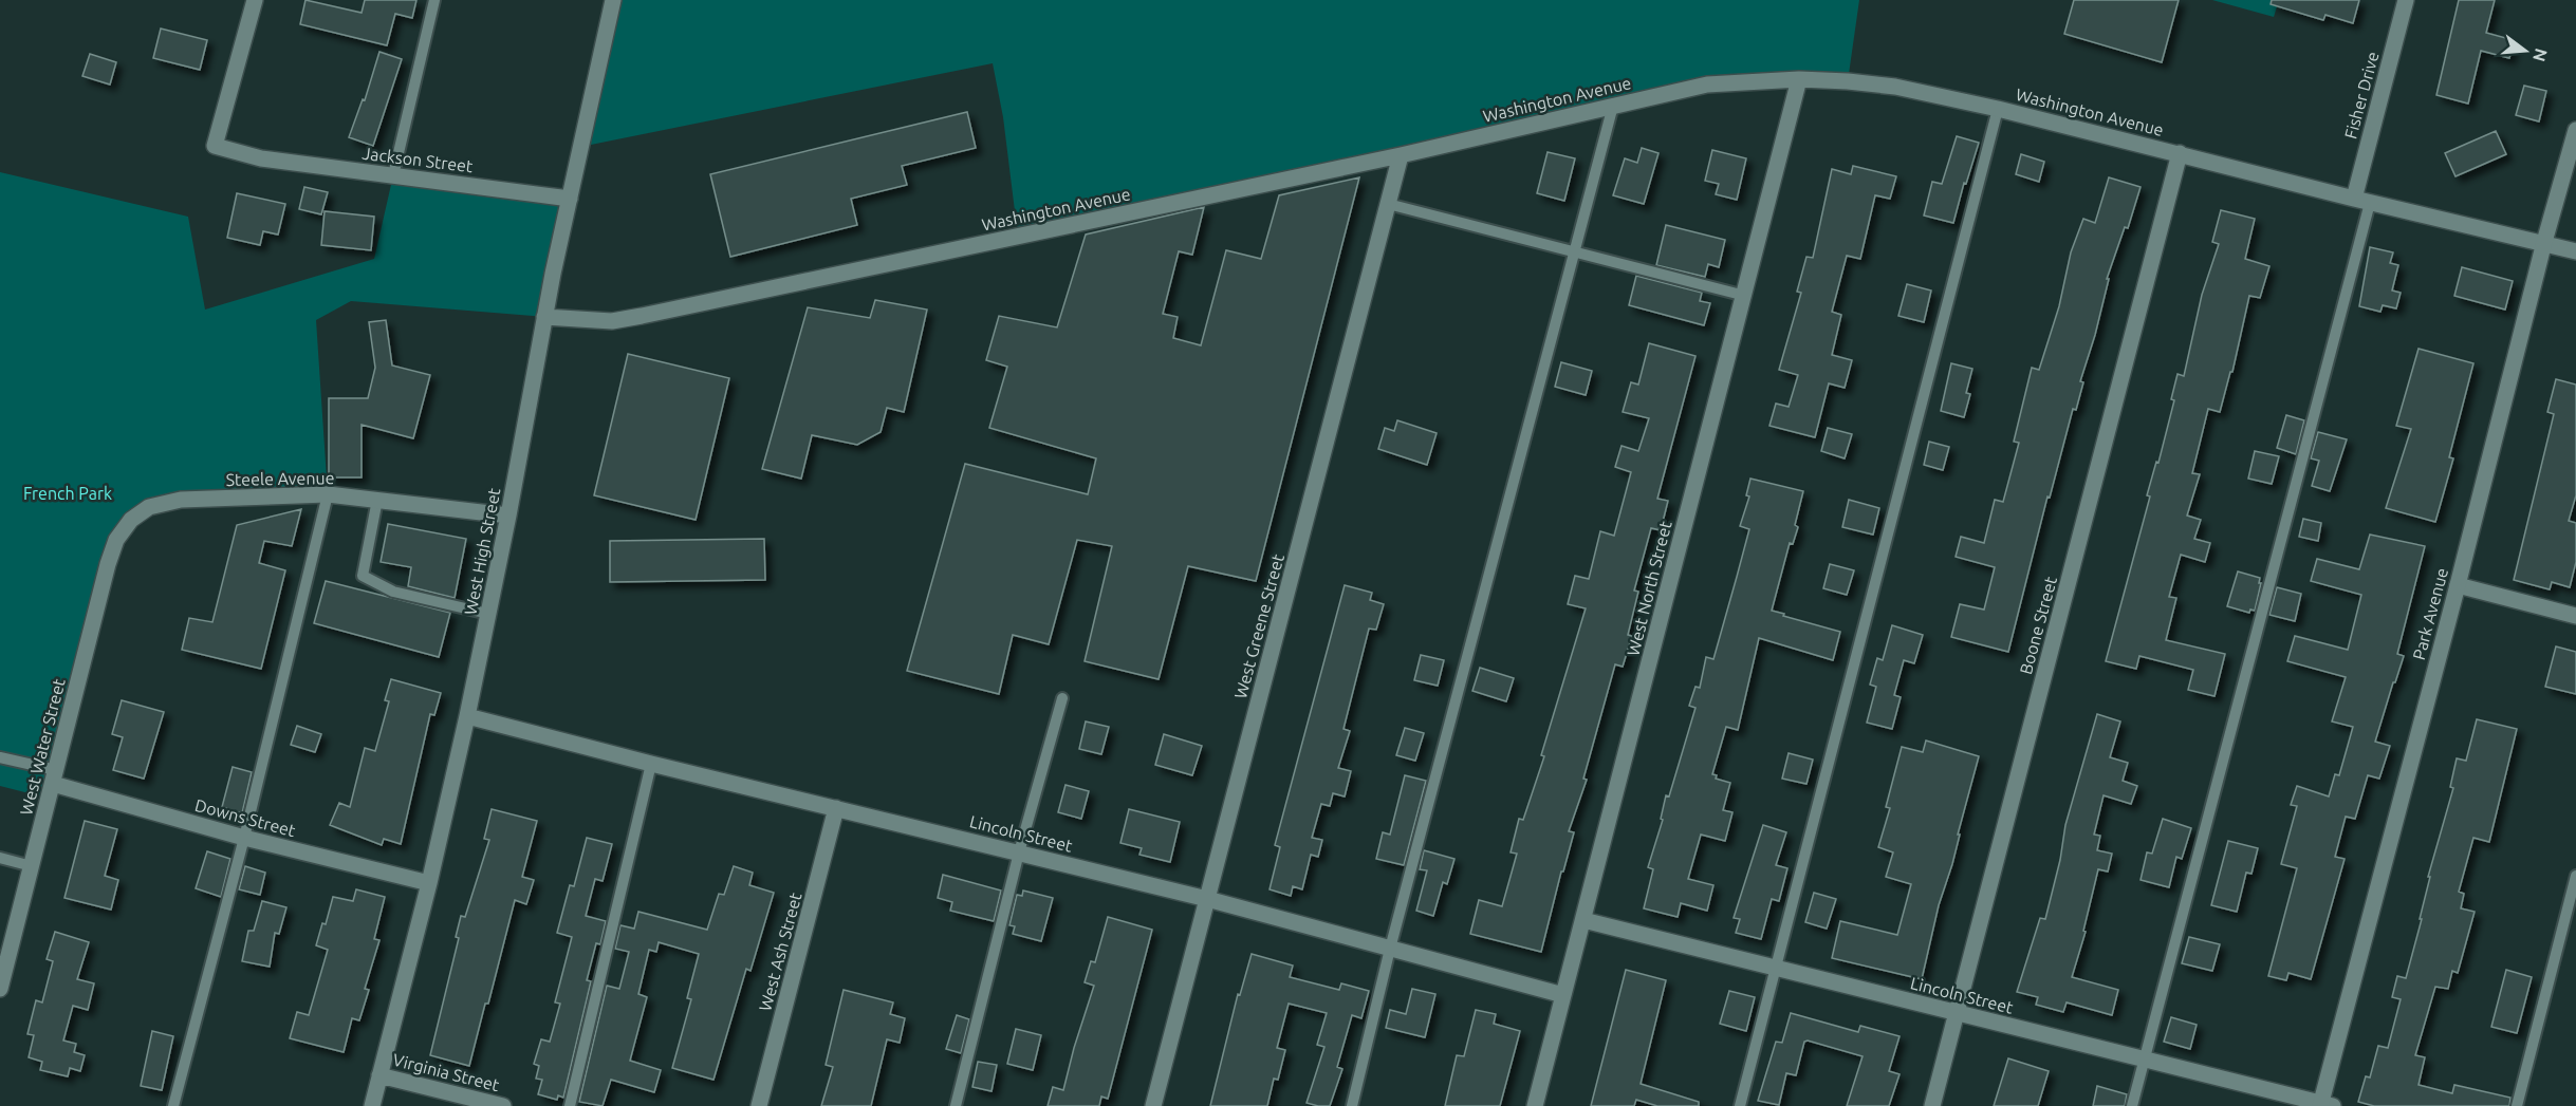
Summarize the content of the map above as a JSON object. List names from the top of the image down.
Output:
{
  "streets": {
    "street": [
      "Fisher Drive",
      "Washington Avenue",
      "Jackson Street",
      "Steele Avenue",
      "West High Street",
      "West North Street",
      "Park Avenue",
      "Boone Street",
      "West Greene Street",
      "West Water Street",
      "Downs Street",
      "Lincoln Street",
      "West Ash Street",
      "Virginia Street"
    ]
  },
  "crossings": [
    ["Fisher Drive", "Washington Avenue"],
    ["Washington Avenue", "West High Street"],
    ["Washington Avenue", "West North Street"],
    ["Washington Avenue", "Park Avenue"],
    ["Washington Avenue", "Boone Street"],
    ["Washington Avenue", "West Greene Street"],
    ["Jackson Street", "West High Street"],
    ["Steele Avenue", "West High Street"],
    ["Steele Avenue", "West Water Street"],
    ["West High Street", "Downs Street"],
    ["West High Street", "Lincoln Street"],
    ["West High Street", "Virginia Street"],
    ["West North Street", "Lincoln Street"],
    ["Park Avenue", "Lincoln Street"],
    ["Boone Street", "Lincoln Street"],
    ["West Greene Street", "Lincoln Street"],
    ["West Water Street", "Downs Street"],
    ["Lincoln Street", "West Ash Street"]
  ],
  "parks": ["French Park"],
  "north": "right"
}
